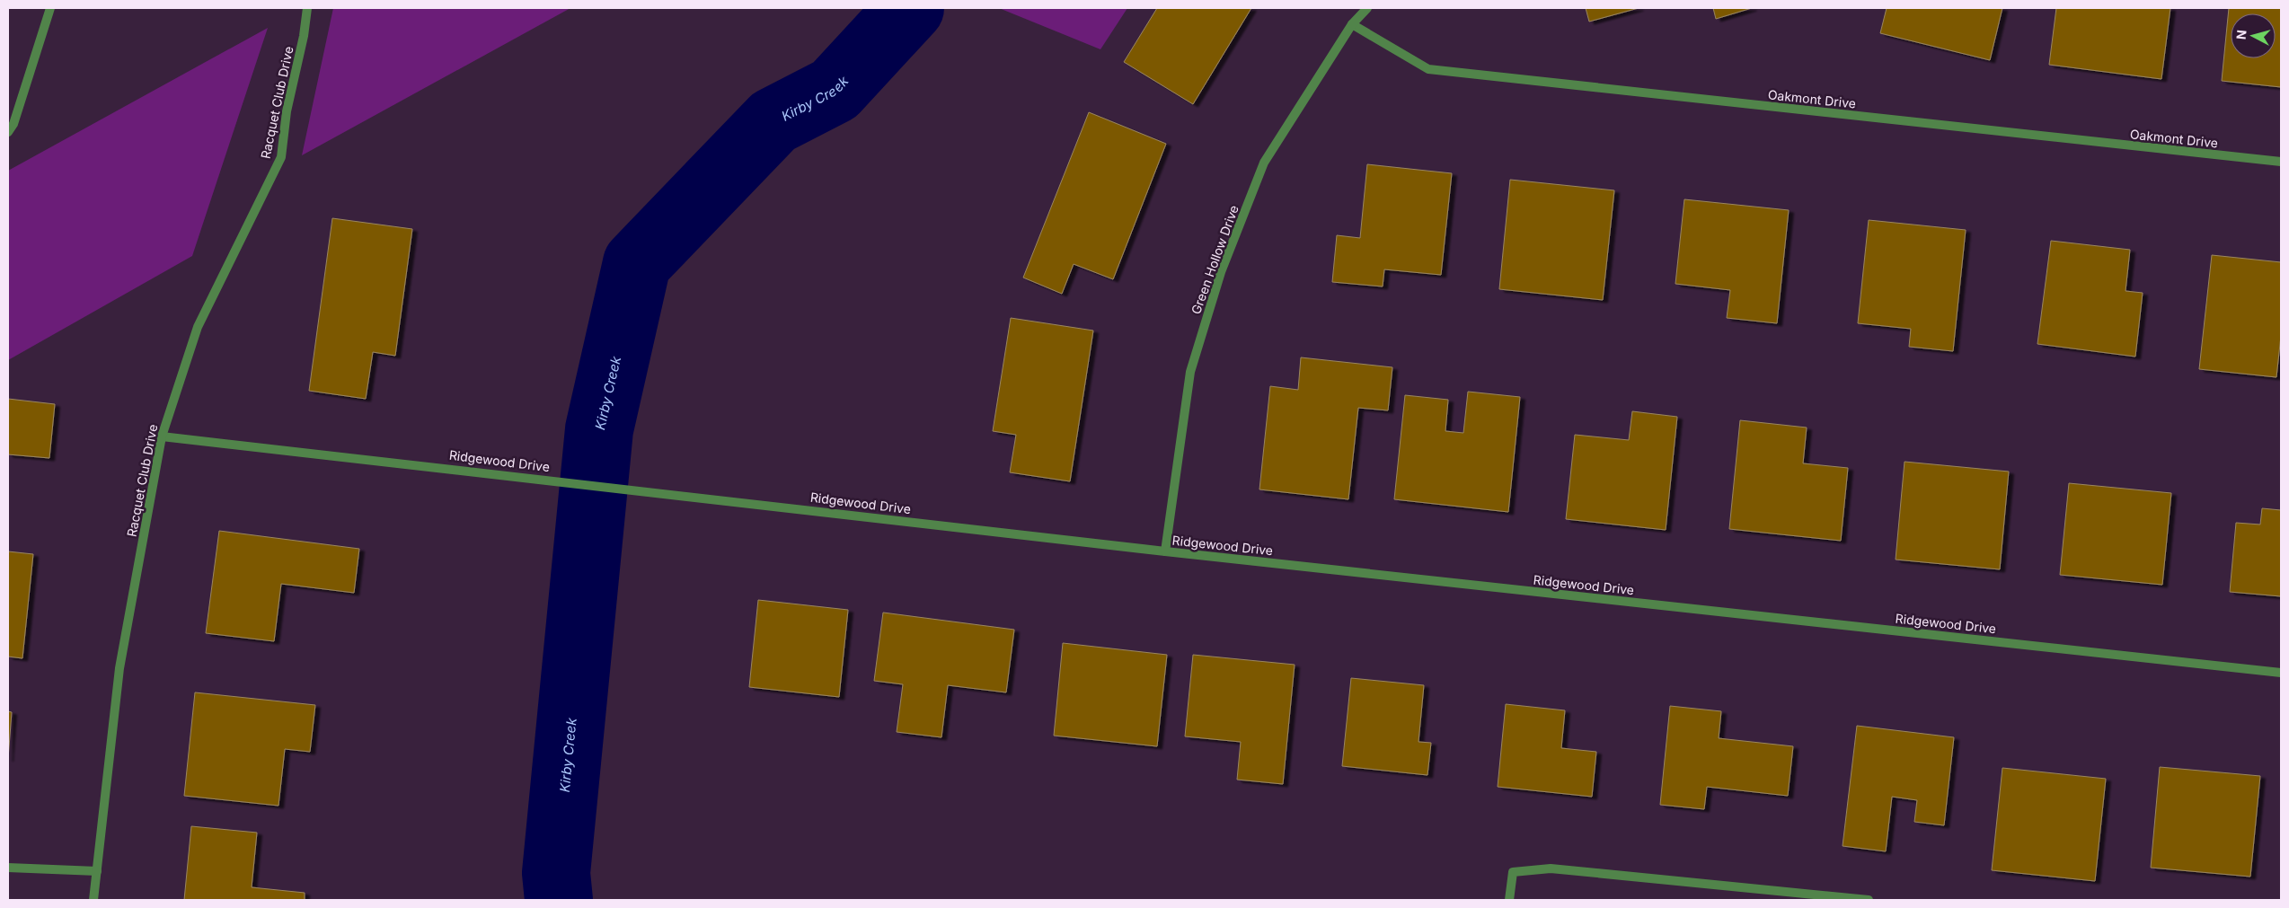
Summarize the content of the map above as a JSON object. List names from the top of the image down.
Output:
{
  "streets": {
    "street": [
      "Oakmont Drive",
      "Racquet Club Drive",
      "Green Hollow Drive",
      "Ridgewood Drive"
    ]
  },
  "crossings": [
    ["Oakmont Drive", "Green Hollow Drive"],
    ["Racquet Club Drive", "Ridgewood Drive"],
    ["Green Hollow Drive", "Ridgewood Drive"]
  ],
  "water": ["Kirby Creek"],
  "north": "left"
}
